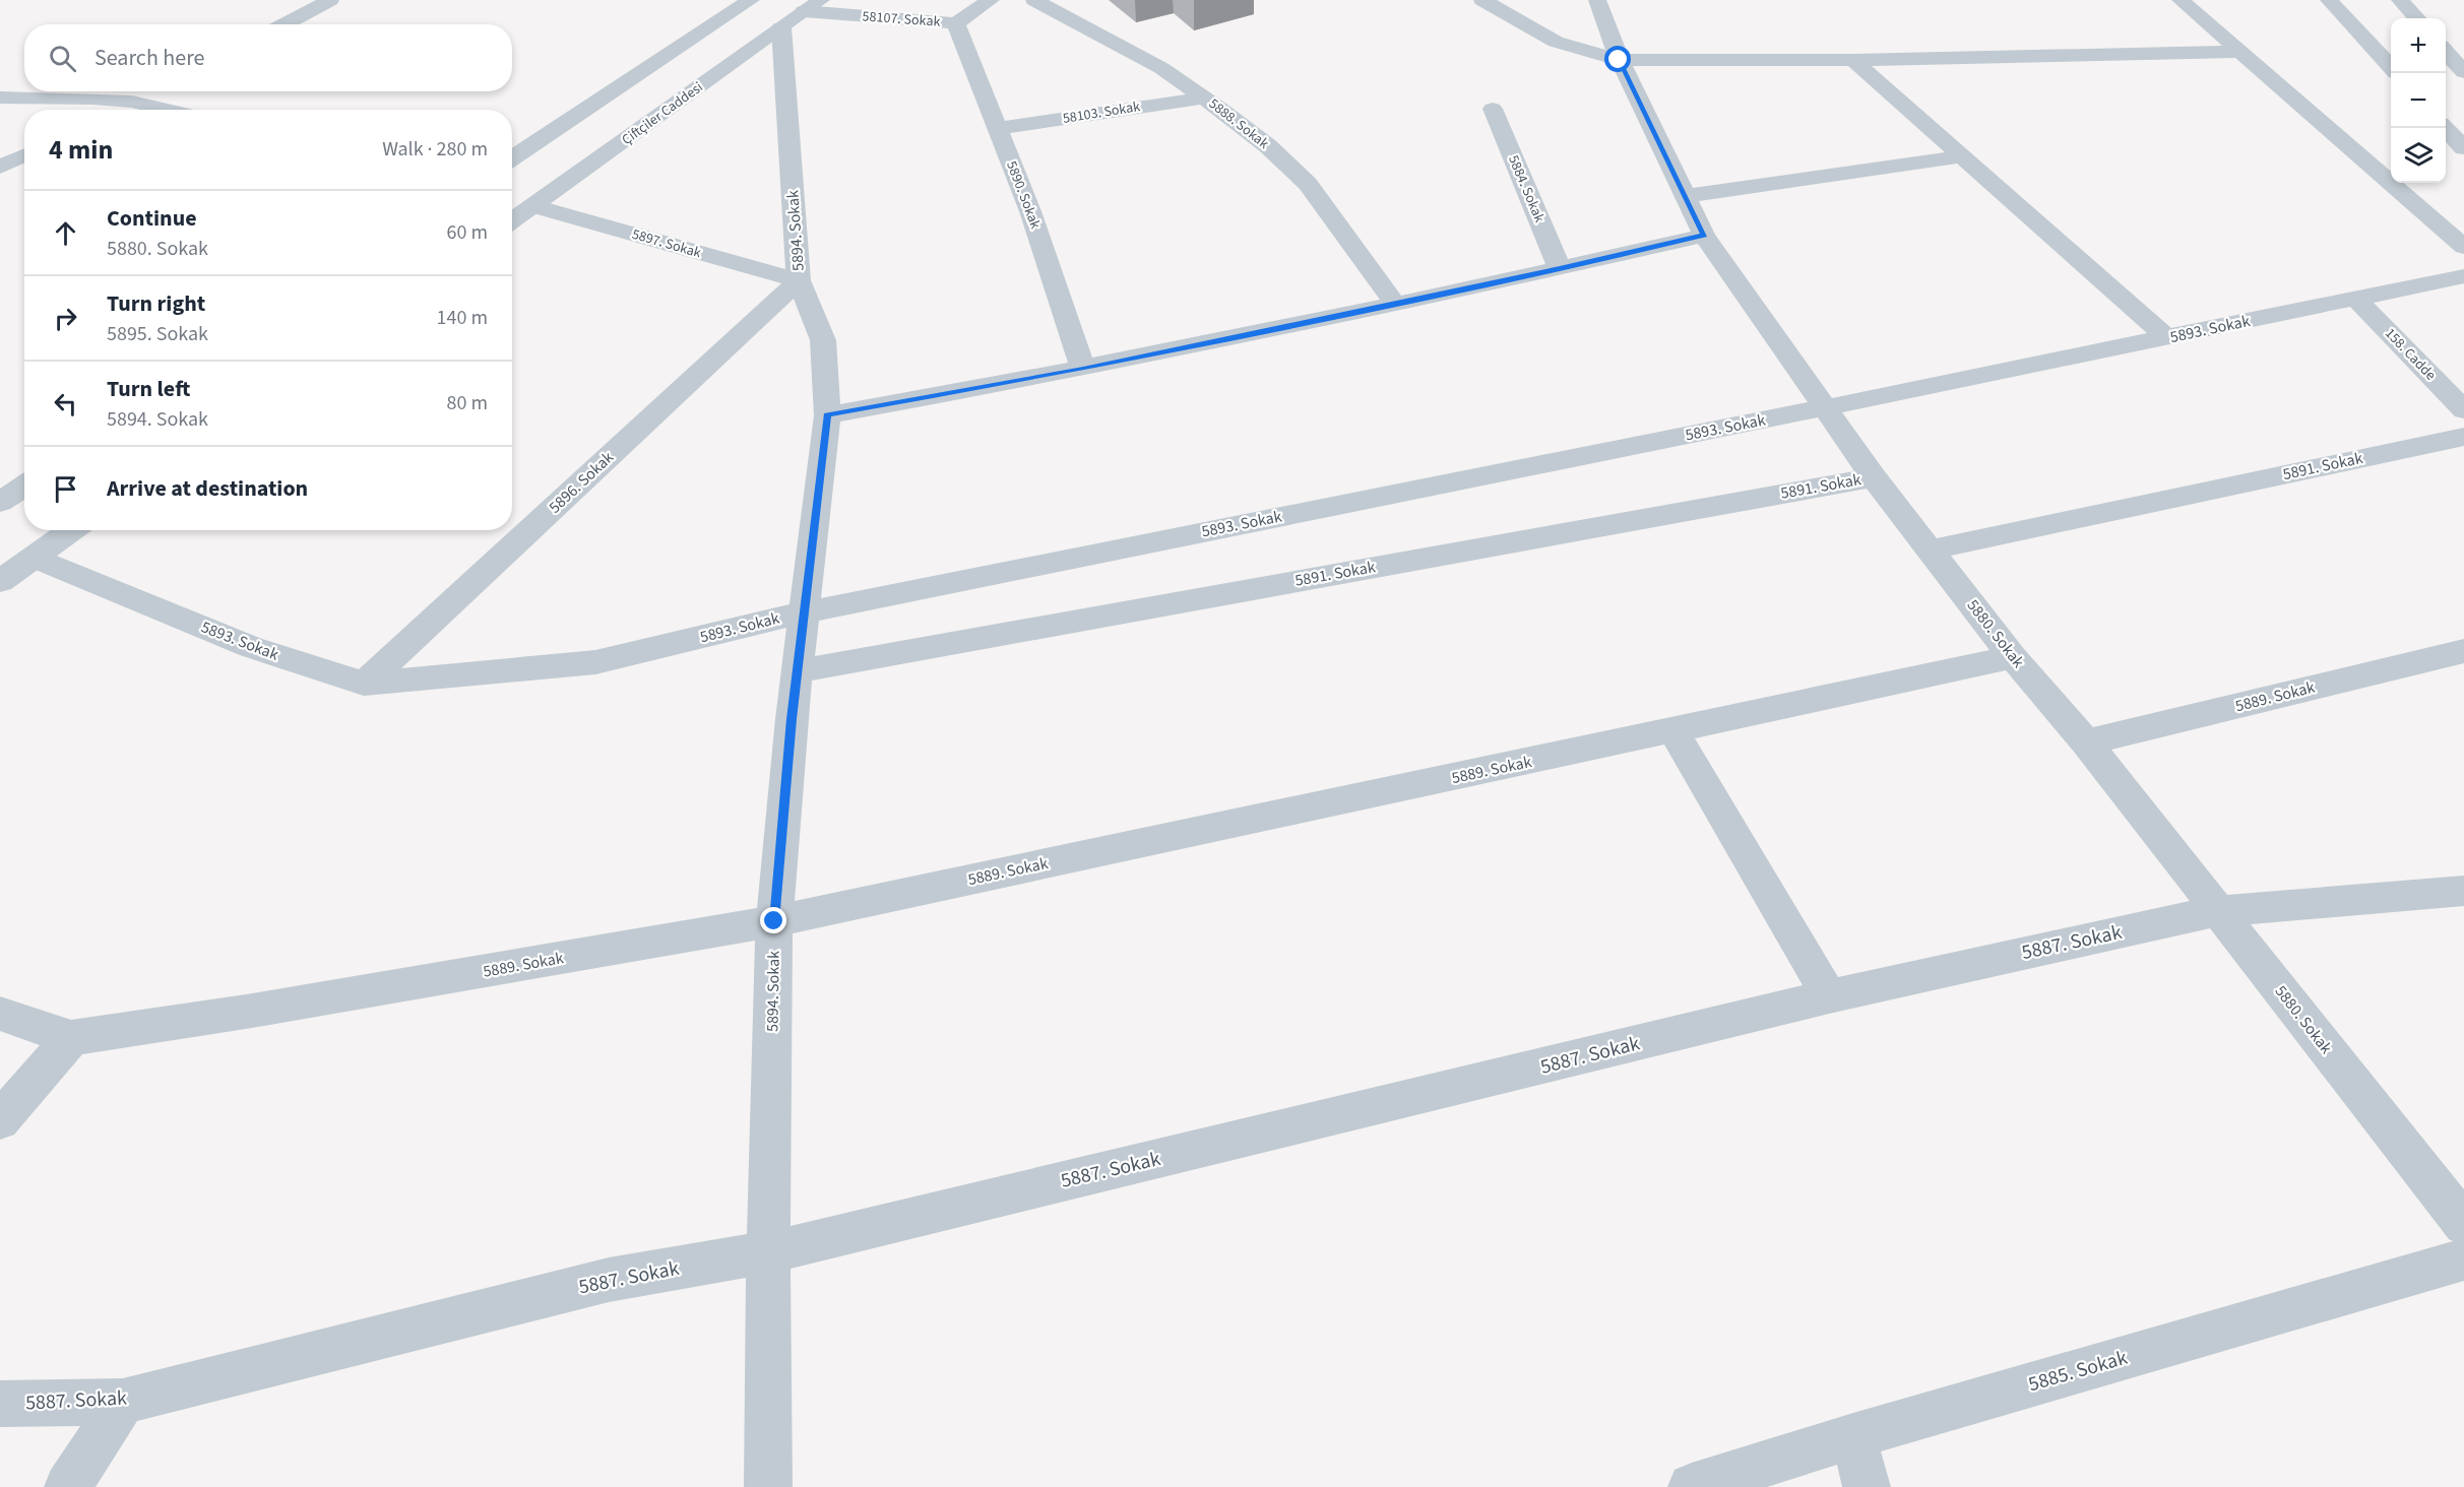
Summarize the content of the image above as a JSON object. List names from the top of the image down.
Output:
{
  "streets": {
    "street": [
      "58107. Sokak",
      "58103. Sokak",
      "Çiftçiler Caddesi",
      "5888. Sokak",
      "5884. Sokak",
      "5890. Sokak",
      "5894. Sokak",
      "5897. Sokak",
      "5893. Sokak",
      "158. Cadde",
      "5891. Sokak",
      "5896. Sokak",
      "5880. Sokak",
      "5889. Sokak",
      "5887. Sokak",
      "5885. Sokak"
    ]
  },
  "crossings": [
    ["58107. Sokak", "Çiftçiler Caddesi"],
    ["58107. Sokak", "5890. Sokak"],
    ["58107. Sokak", "5894. Sokak"],
    ["58103. Sokak", "5888. Sokak"],
    ["58103. Sokak", "5890. Sokak"],
    ["Çiftçiler Caddesi", "5894. Sokak"],
    ["Çiftçiler Caddesi", "5897. Sokak"],
    ["5894. Sokak", "5897. Sokak"],
    ["5894. Sokak", "5893. Sokak"],
    ["5894. Sokak", "5891. Sokak"],
    ["5894. Sokak", "5896. Sokak"],
    ["5894. Sokak", "5889. Sokak"],
    ["5894. Sokak", "5887. Sokak"],
    ["5897. Sokak", "5896. Sokak"],
    ["5893. Sokak", "158. Cadde"],
    ["5893. Sokak", "5896. Sokak"],
    ["5893. Sokak", "5880. Sokak"],
    ["5891. Sokak", "5880. Sokak"],
    ["5880. Sokak", "5889. Sokak"],
    ["5880. Sokak", "5887. Sokak"]
  ],
  "page": {
    "map_buttons": ["+", "−"],
    "search": "Search here",
    "heading": ["4 min", "Walk · 280 m"],
    "list": [
      ["Continue", "5880. Sokak", "60 m"],
      ["Turn right", "5895. Sokak", "140 m"],
      ["Turn left", "5894. Sokak", "80 m"],
      "Arrive at destination"
    ]
  }
}
